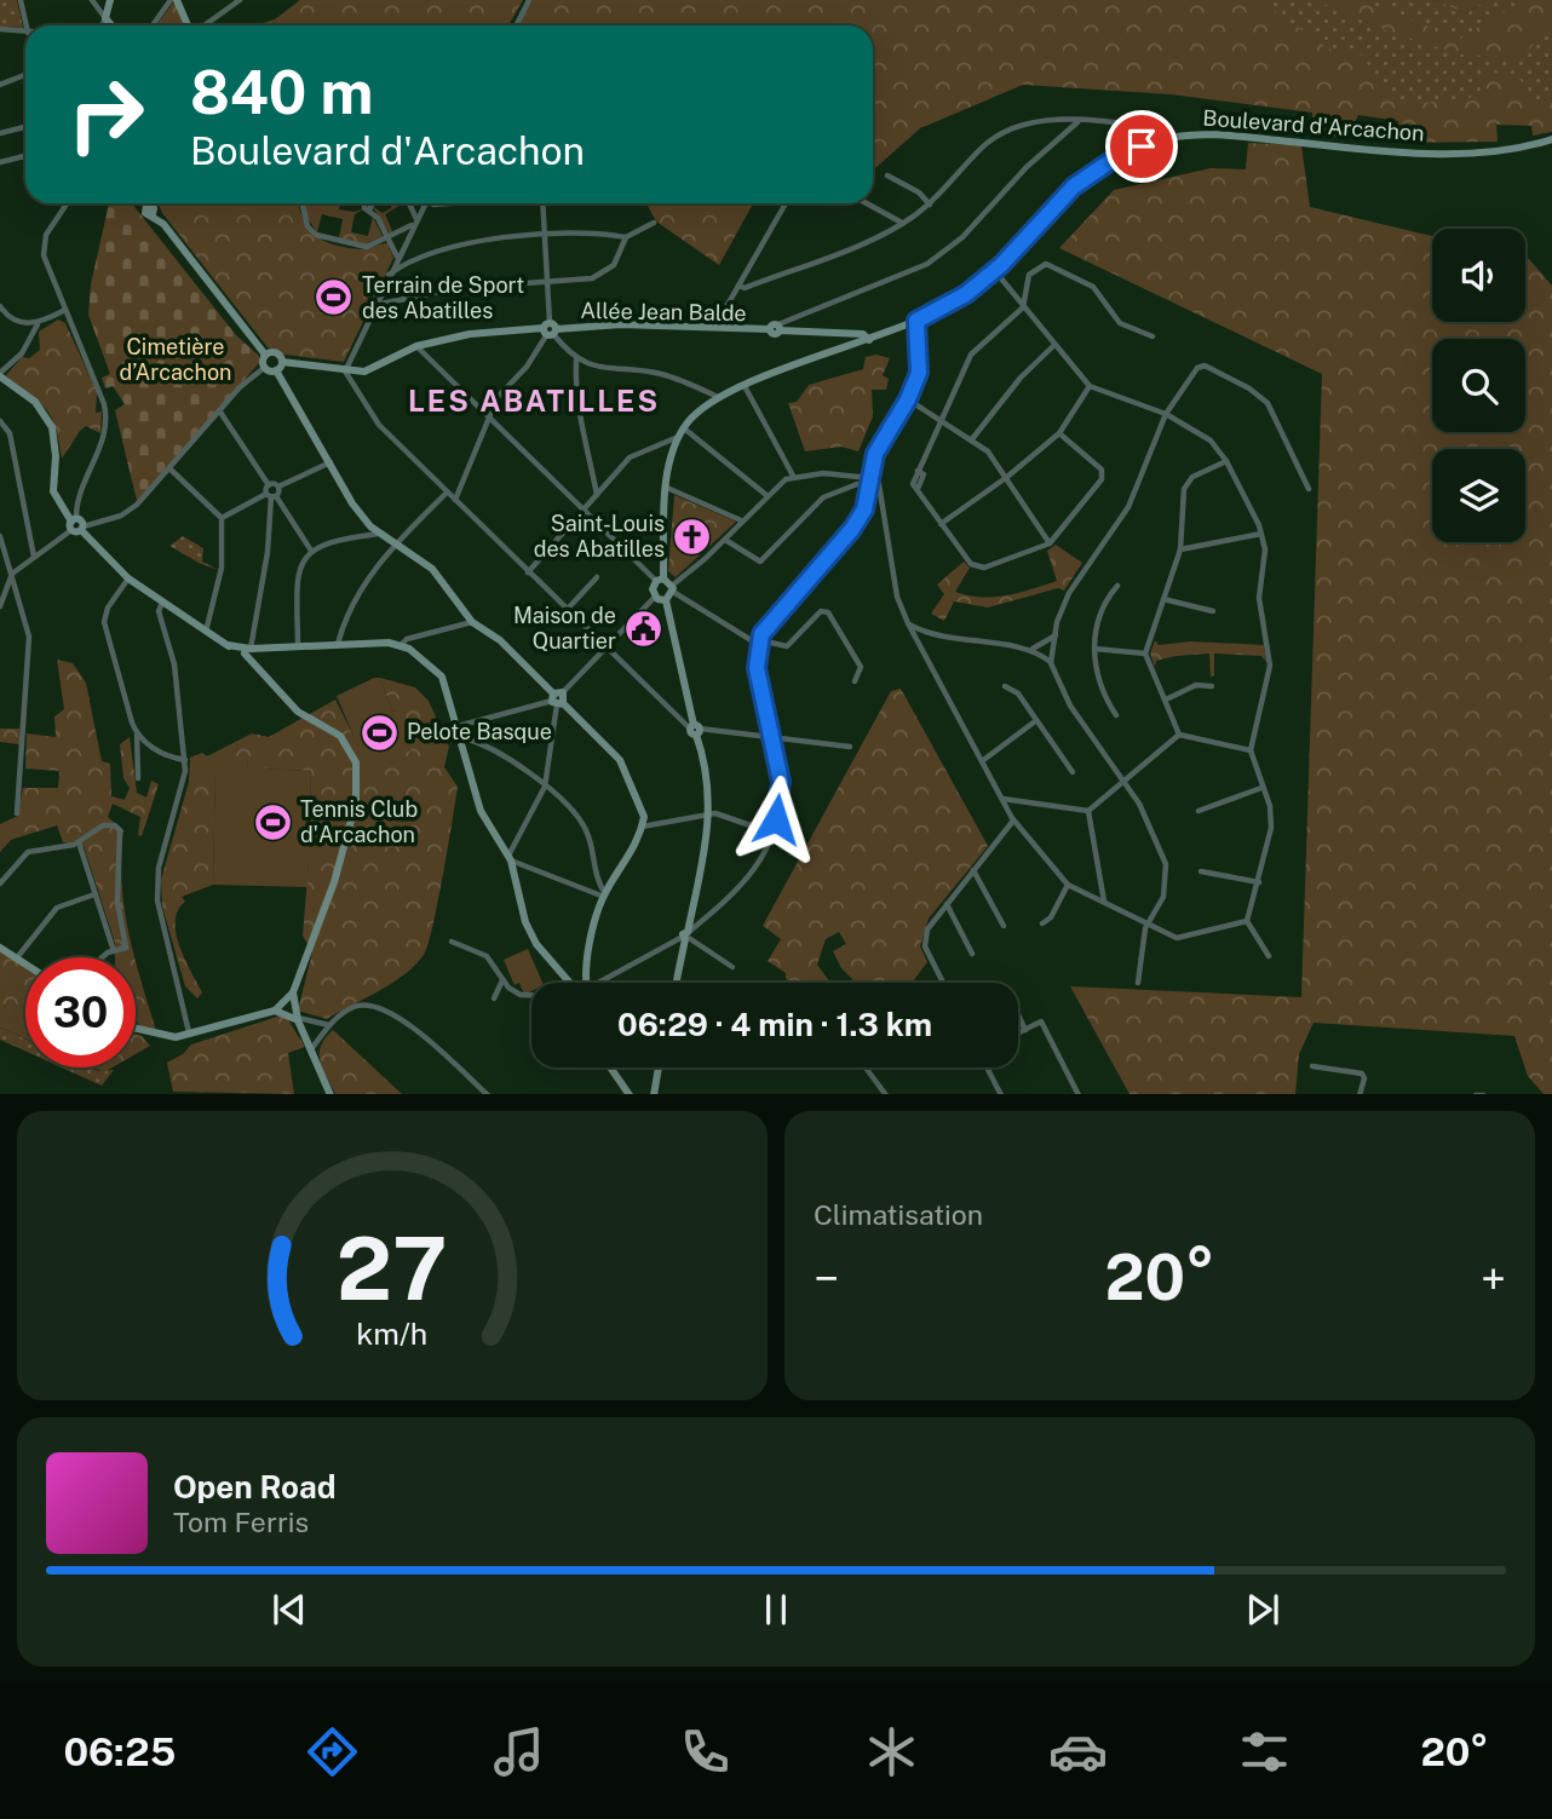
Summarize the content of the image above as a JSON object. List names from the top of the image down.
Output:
{
  "streets": {
    "main road": ["Boulevard d'Arcachon", "Allée Jean Balde"]
  },
  "crossings": [
    ["Boulevard d'Arcachon", "Allée Jean Balde"]
  ],
  "districts": ["LES ABATILLES"],
  "parks": ["Cimetière d’Arcachon"],
  "places": {
    "sports": ["Terrain de Sport des Abatilles", "Pelote Basque", "Tennis Club d'Arcachon"],
    "church": ["Saint-Louis des Abatilles"],
    "public building": ["Maison de Quartier"]
  },
  "page": {
    "turn": ["840 m", "Boulevard d'Arcachon"],
    "limit": "30",
    "trip": "06:29 · 4 min · 1.3 km",
    "tile": "Climatisation",
    "heat": ["−", "20°", "+"],
    "song": ["Open Road", "Tom Ferris"],
    "tabs": ["06:25", "20°"],
    "gauge": ["27", "km/h"]
  }
}
